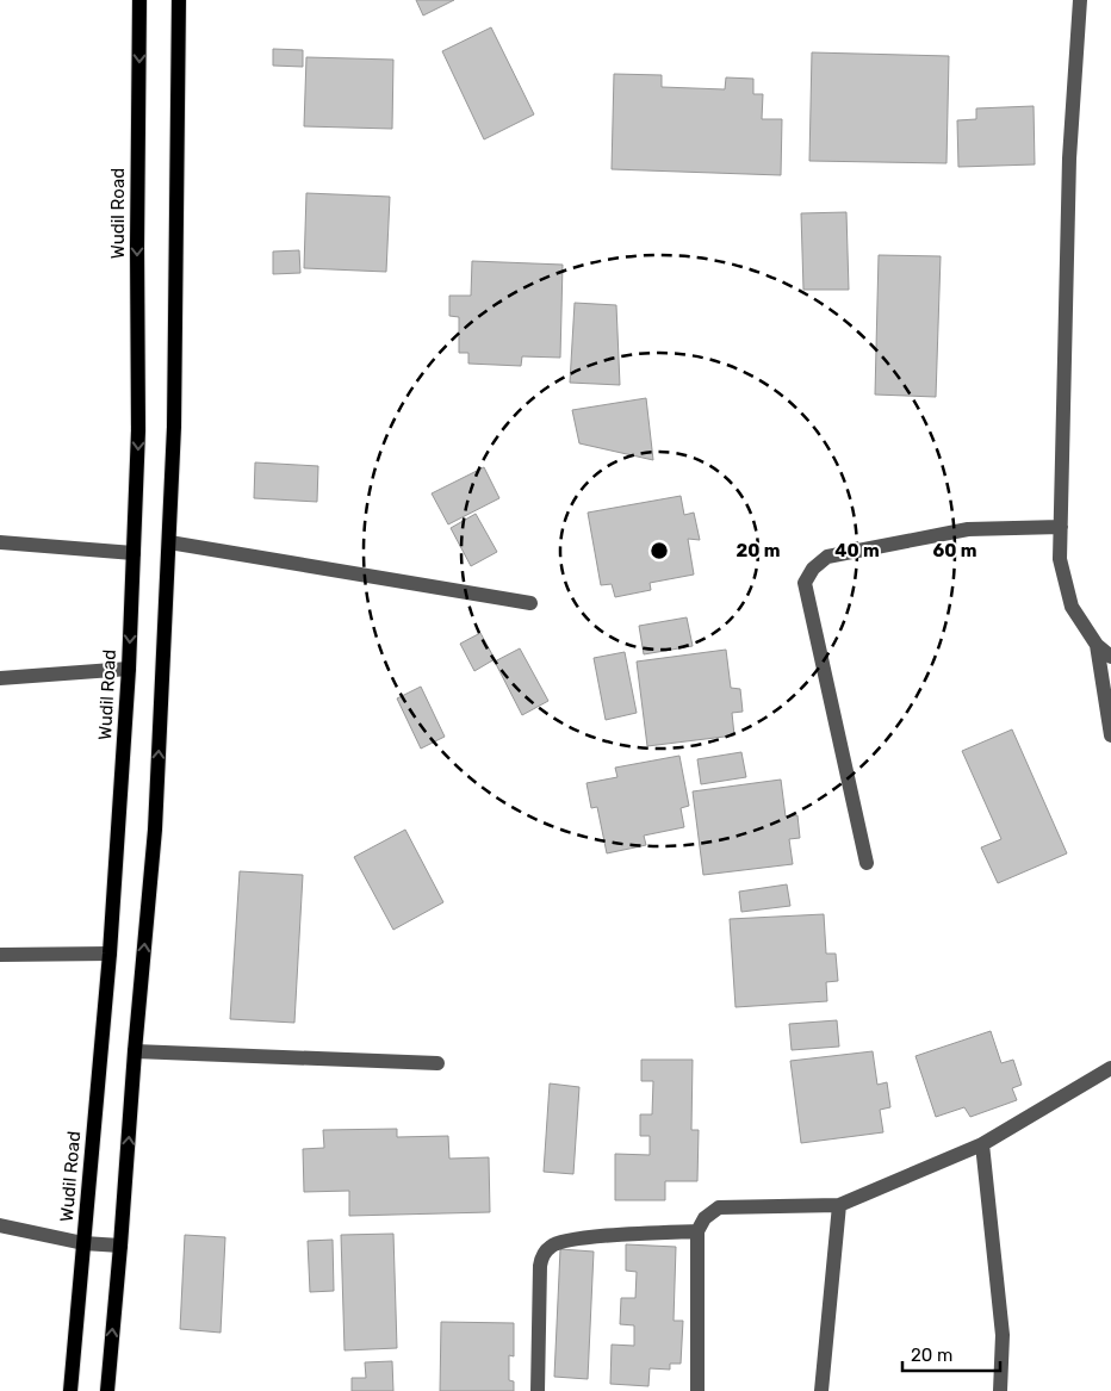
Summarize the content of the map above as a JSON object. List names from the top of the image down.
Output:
{
  "streets": {
    "main road": ["Wudil Road"]
  },
  "scale_bar": "20 m",
  "rings": ["20 m", "40 m", "60 m"]
}
